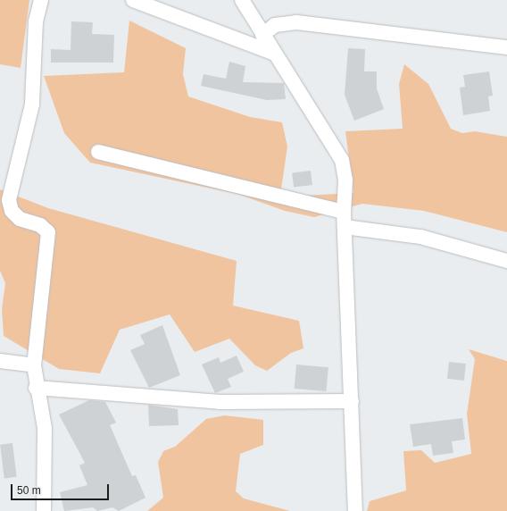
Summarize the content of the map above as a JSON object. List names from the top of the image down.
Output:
{
  "scale_bar": "50 m"
}
